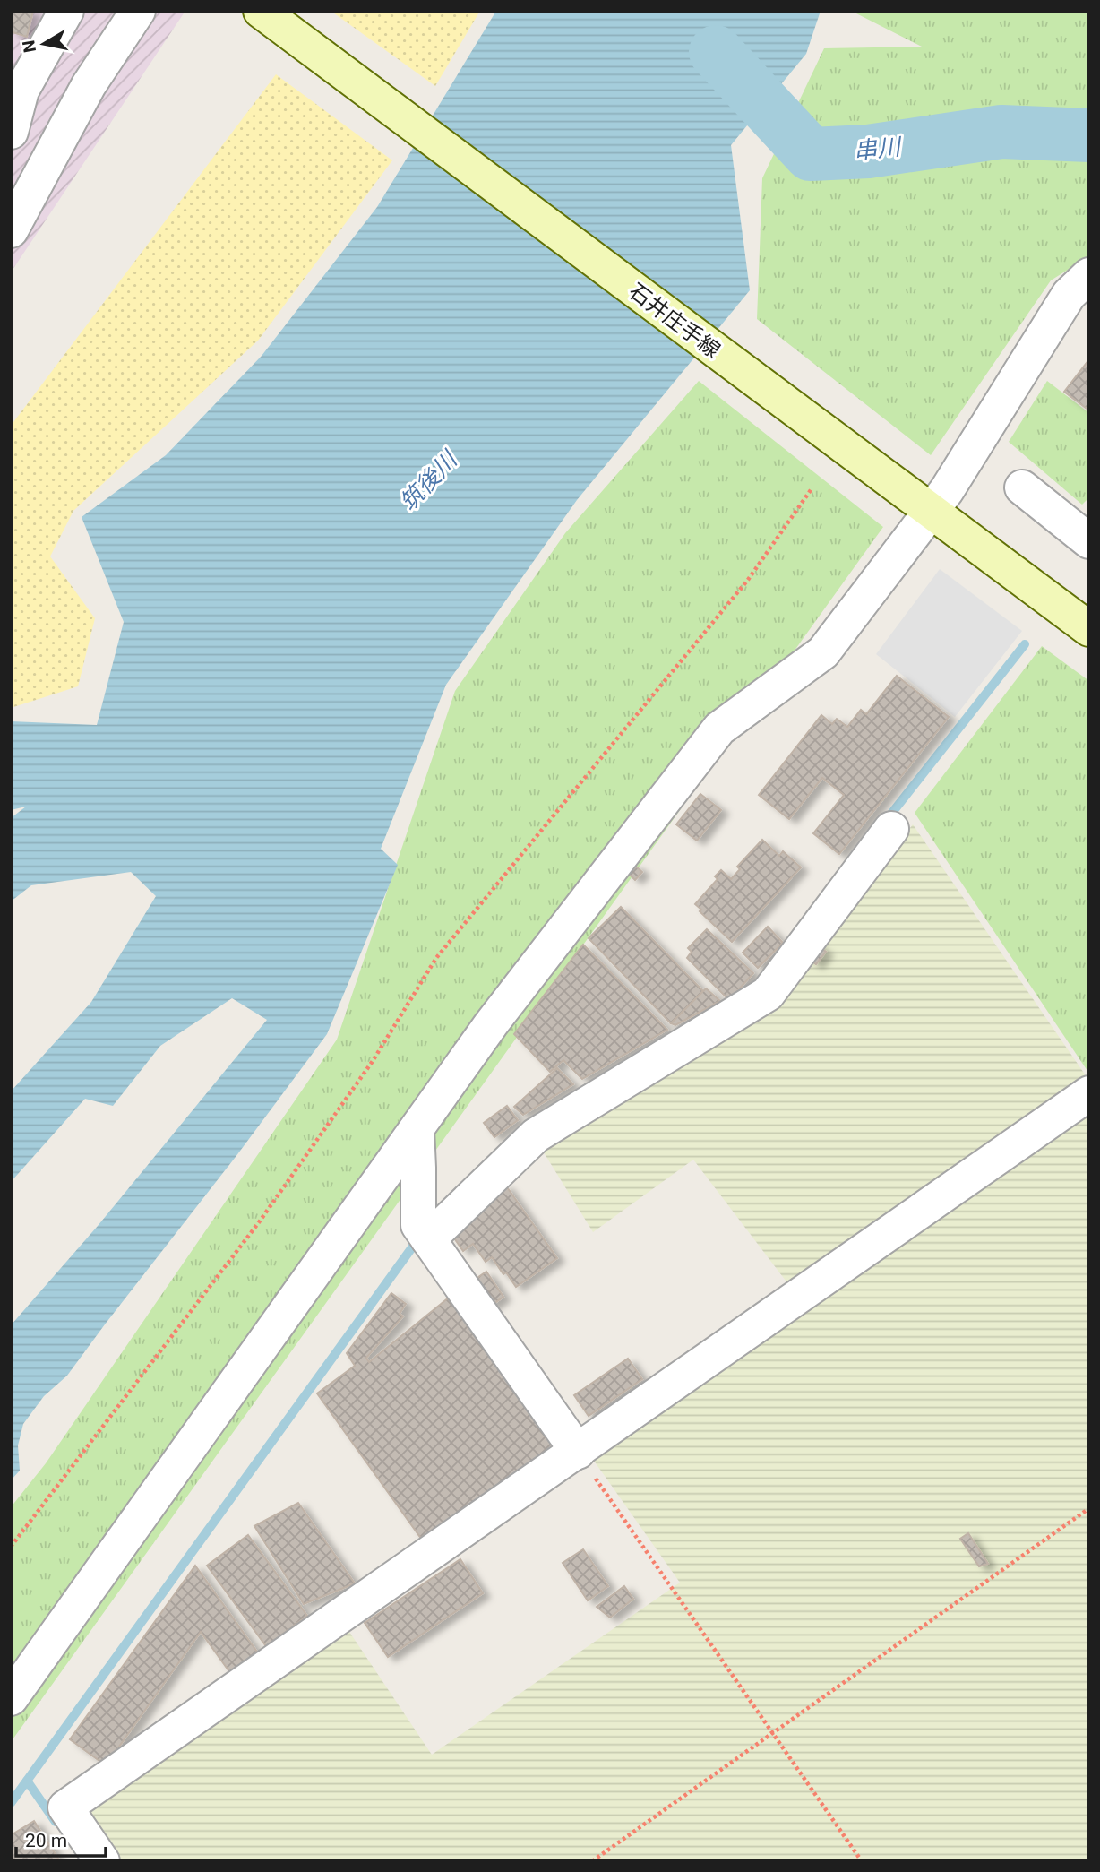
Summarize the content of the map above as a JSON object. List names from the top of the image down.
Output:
{
  "streets": {
    "main road": ["石井庄手線"]
  },
  "water": ["串川", "筑後川"],
  "scale_bar": "20 m",
  "north": "left"
}
